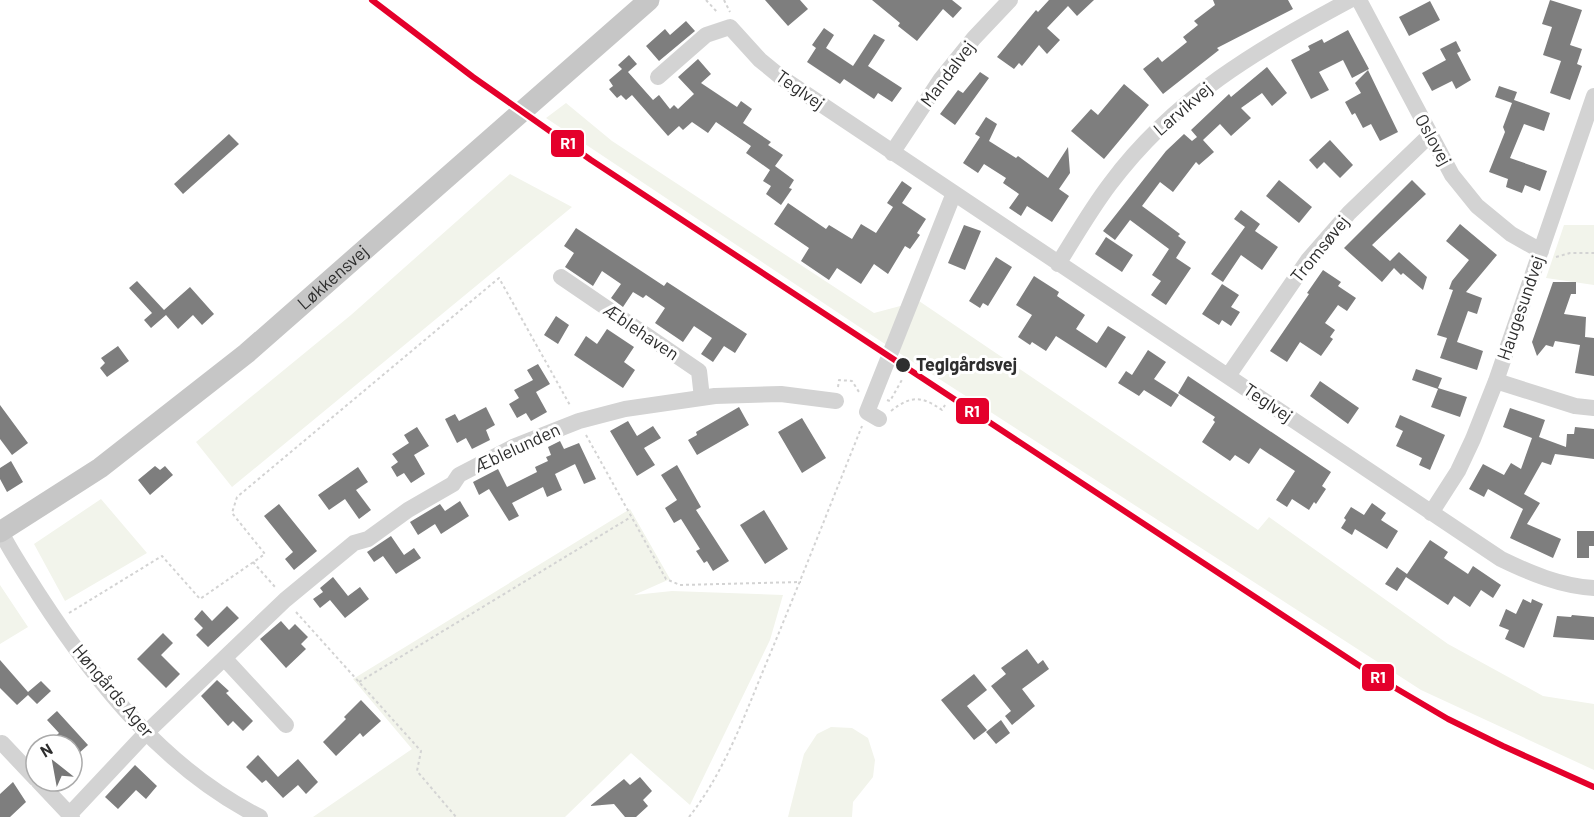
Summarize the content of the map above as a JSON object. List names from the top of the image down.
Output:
{
  "streets": {
    "main road": ["Løkkensvej"],
    "street": [
      "Mandalvej",
      "Teglvej",
      "Larvikvej",
      "Oslovej",
      "Tromsøvej",
      "Haugesundvej",
      "Æblehaven",
      "Æblelunden",
      "Høngårds Ager"
    ]
  },
  "crossings": [
    ["Mandalvej", "Teglvej"],
    ["Teglvej", "Larvikvej"],
    ["Teglvej", "Tromsøvej"],
    ["Teglvej", "Haugesundvej"],
    ["Oslovej", "Tromsøvej"],
    ["Oslovej", "Haugesundvej"],
    ["Løkkensvej", "Høngårds Ager"],
    ["Æblehaven", "Æblelunden"],
    ["Æblelunden", "Høngårds Ager"]
  ],
  "places": ["Teglgårdsvej"],
  "lines": ["transit line R1"],
  "north": "top left"
}
